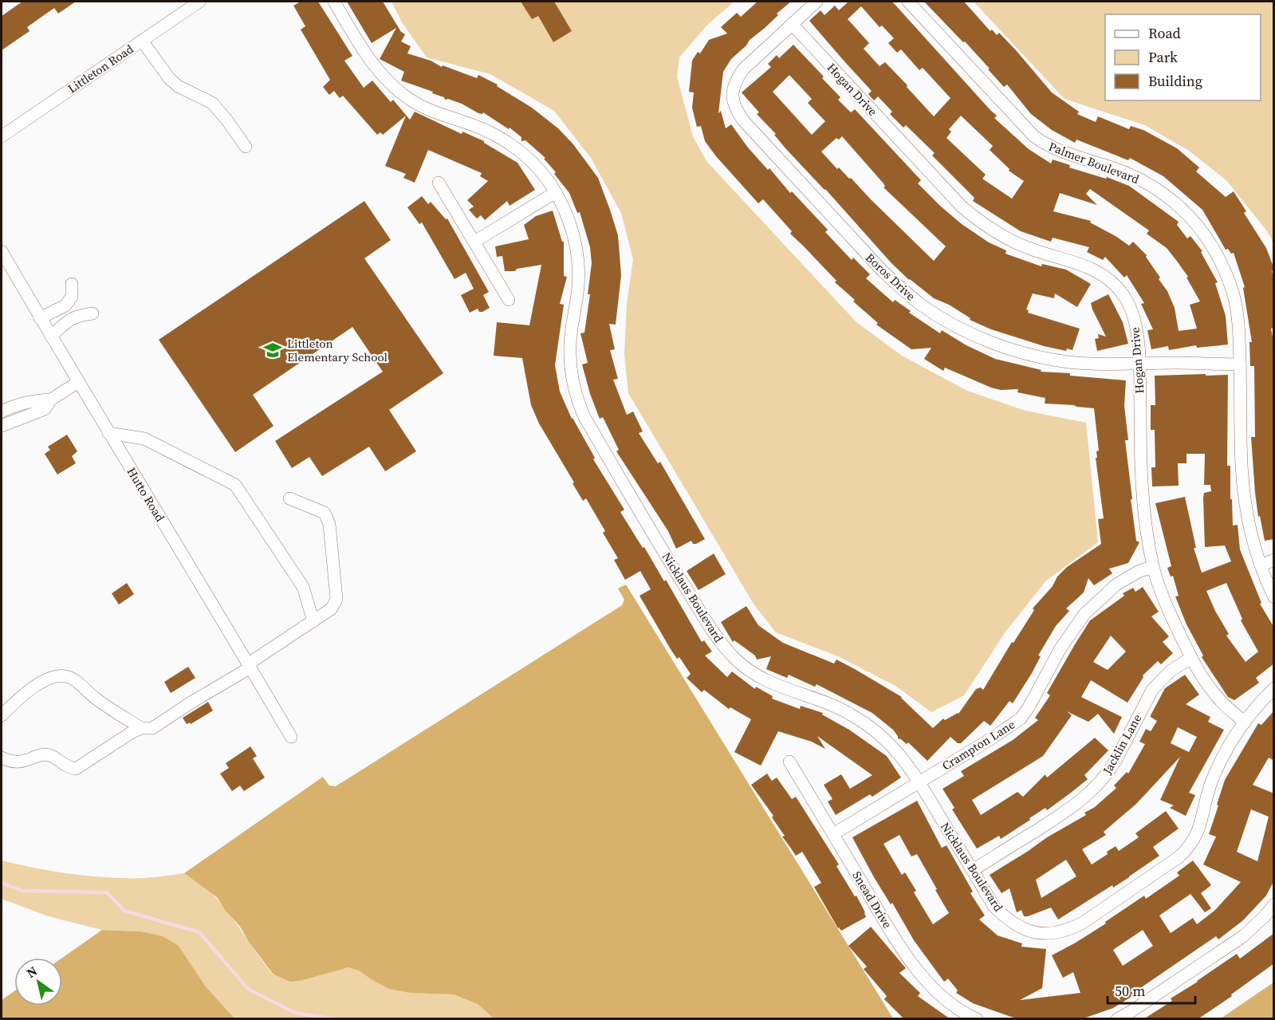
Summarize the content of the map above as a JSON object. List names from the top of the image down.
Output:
{
  "streets": {
    "street": [
      "Littleton Road",
      "Hogan Drive",
      "Palmer Boulevard",
      "Boros Drive",
      "Hutto Road",
      "Nicklaus Boulevard",
      "Jacklin Lane",
      "Crampton Lane",
      "Snead Drive"
    ]
  },
  "crossings": [
    ["Hogan Drive", "Boros Drive"],
    ["Hogan Drive", "Nicklaus Boulevard"],
    ["Hogan Drive", "Jacklin Lane"],
    ["Hogan Drive", "Crampton Lane"],
    ["Palmer Boulevard", "Boros Drive"],
    ["Nicklaus Boulevard", "Jacklin Lane"],
    ["Nicklaus Boulevard", "Crampton Lane"],
    ["Crampton Lane", "Snead Drive"]
  ],
  "places": {
    "school or university": ["Littleton Elementary School"]
  },
  "legend": ["Road", "Park", "Building"],
  "scale_bar": "50 m",
  "north": "top left"
}
